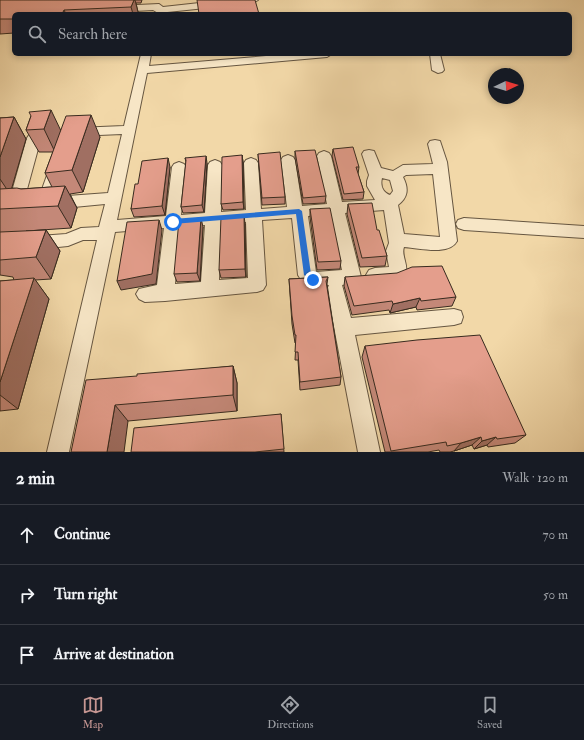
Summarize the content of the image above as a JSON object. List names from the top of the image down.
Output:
{
  "north": "right",
  "page": {
    "search": "Search here",
    "heading": ["2 min", "Walk · 120 m"],
    "list": [
      ["Continue", "70 m"],
      ["Turn right", "50 m"],
      "Arrive at destination"
    ],
    "nav": ["Map", "Directions", "Saved"]
  }
}
